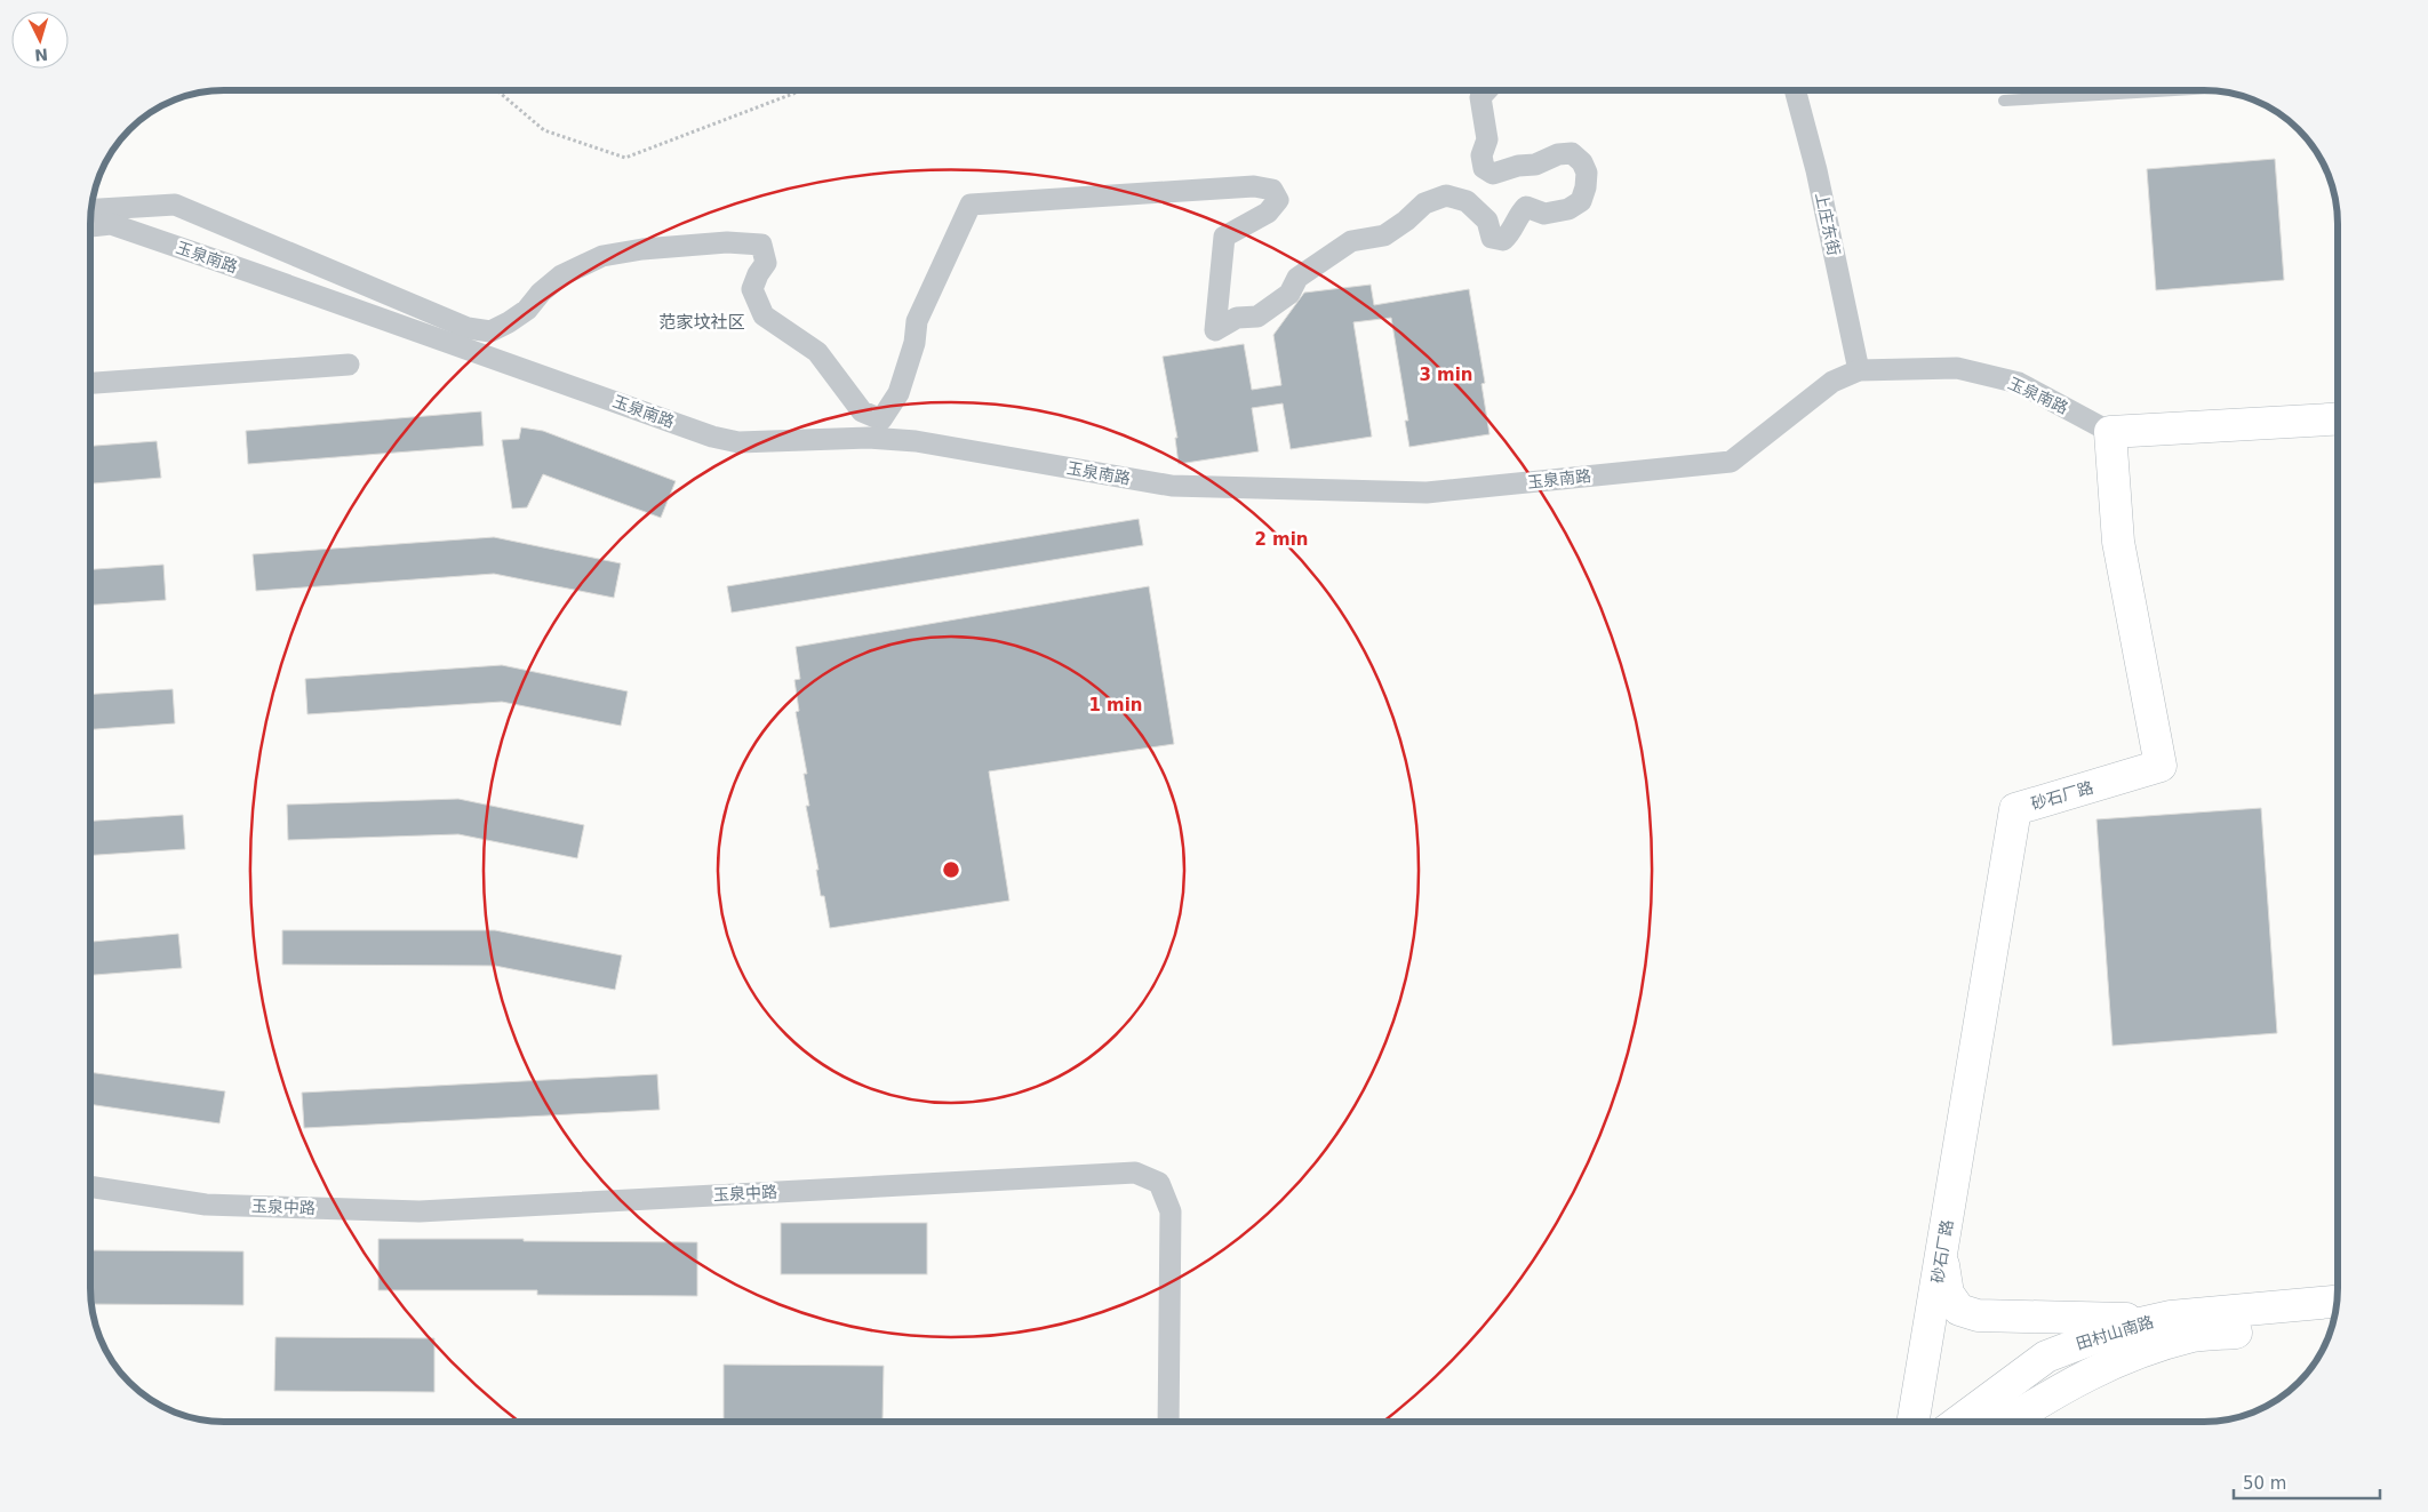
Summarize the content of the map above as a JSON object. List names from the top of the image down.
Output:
{
  "streets": {
    "street": [
      "上庄东街",
      "玉泉南路",
      "砂石厂路",
      "玉泉中路",
      "田村山南路"
    ]
  },
  "crossings": [
    ["上庄东街", "玉泉南路"],
    ["玉泉南路", "砂石厂路"]
  ],
  "districts": ["范家坟社区"],
  "scale_bar": "50 m",
  "north": "bottom",
  "rings": ["3 min", "2 min", "1 min"]
}
